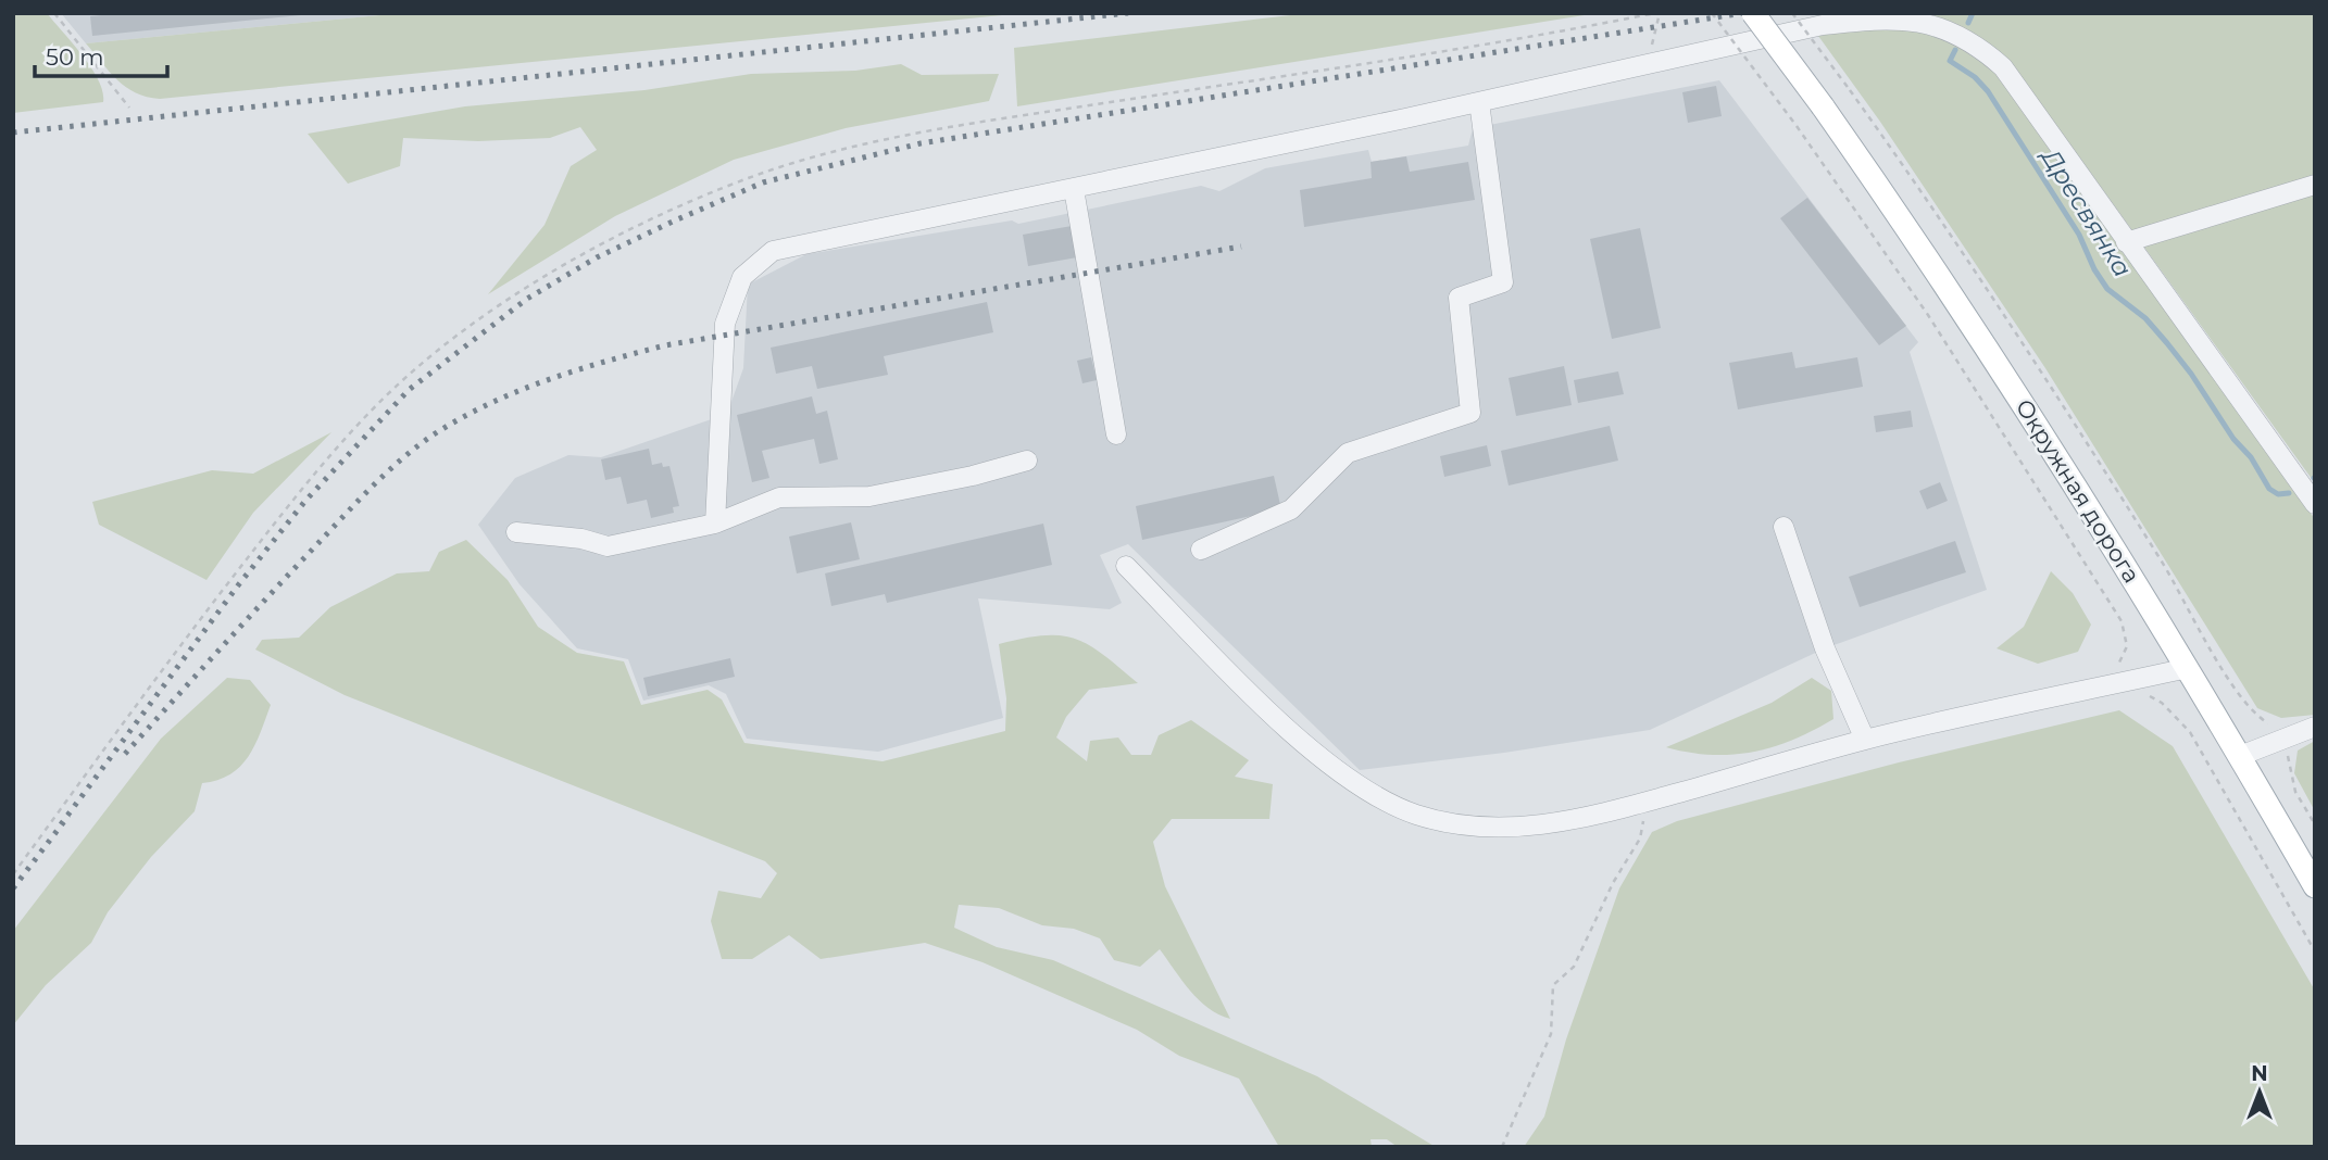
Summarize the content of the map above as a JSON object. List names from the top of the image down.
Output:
{
  "streets": {
    "main road": ["Окружная дорога"]
  },
  "water": ["Дресвянка"],
  "scale_bar": "50 m",
  "north": "top"
}
